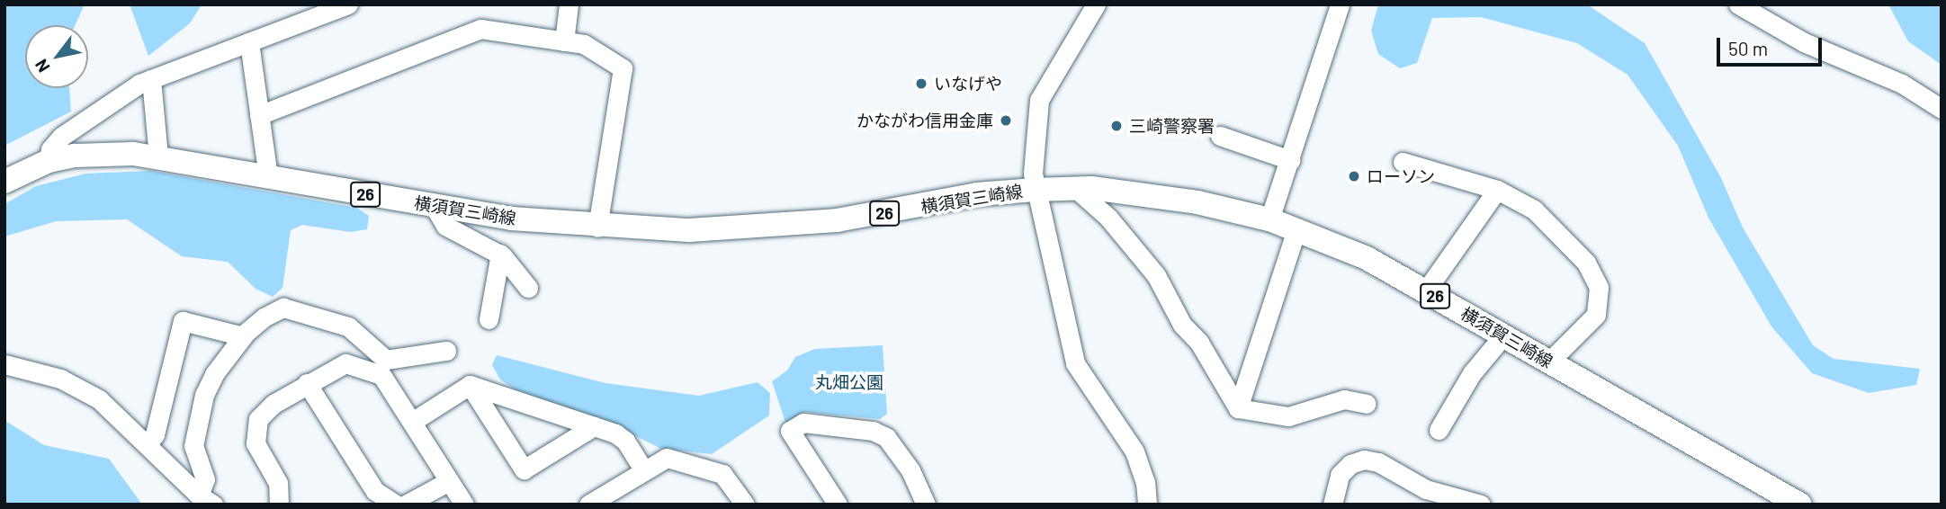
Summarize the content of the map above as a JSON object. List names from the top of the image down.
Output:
{
  "streets": {
    "main road": ["26", "横須賀三崎線"]
  },
  "parks": ["丸畑公園"],
  "places": [
    "いなげや",
    "かながわ信用金庫",
    "三崎警察署",
    "ローソン"
  ],
  "scale_bar": "50 m",
  "north": "bottom left"
}
